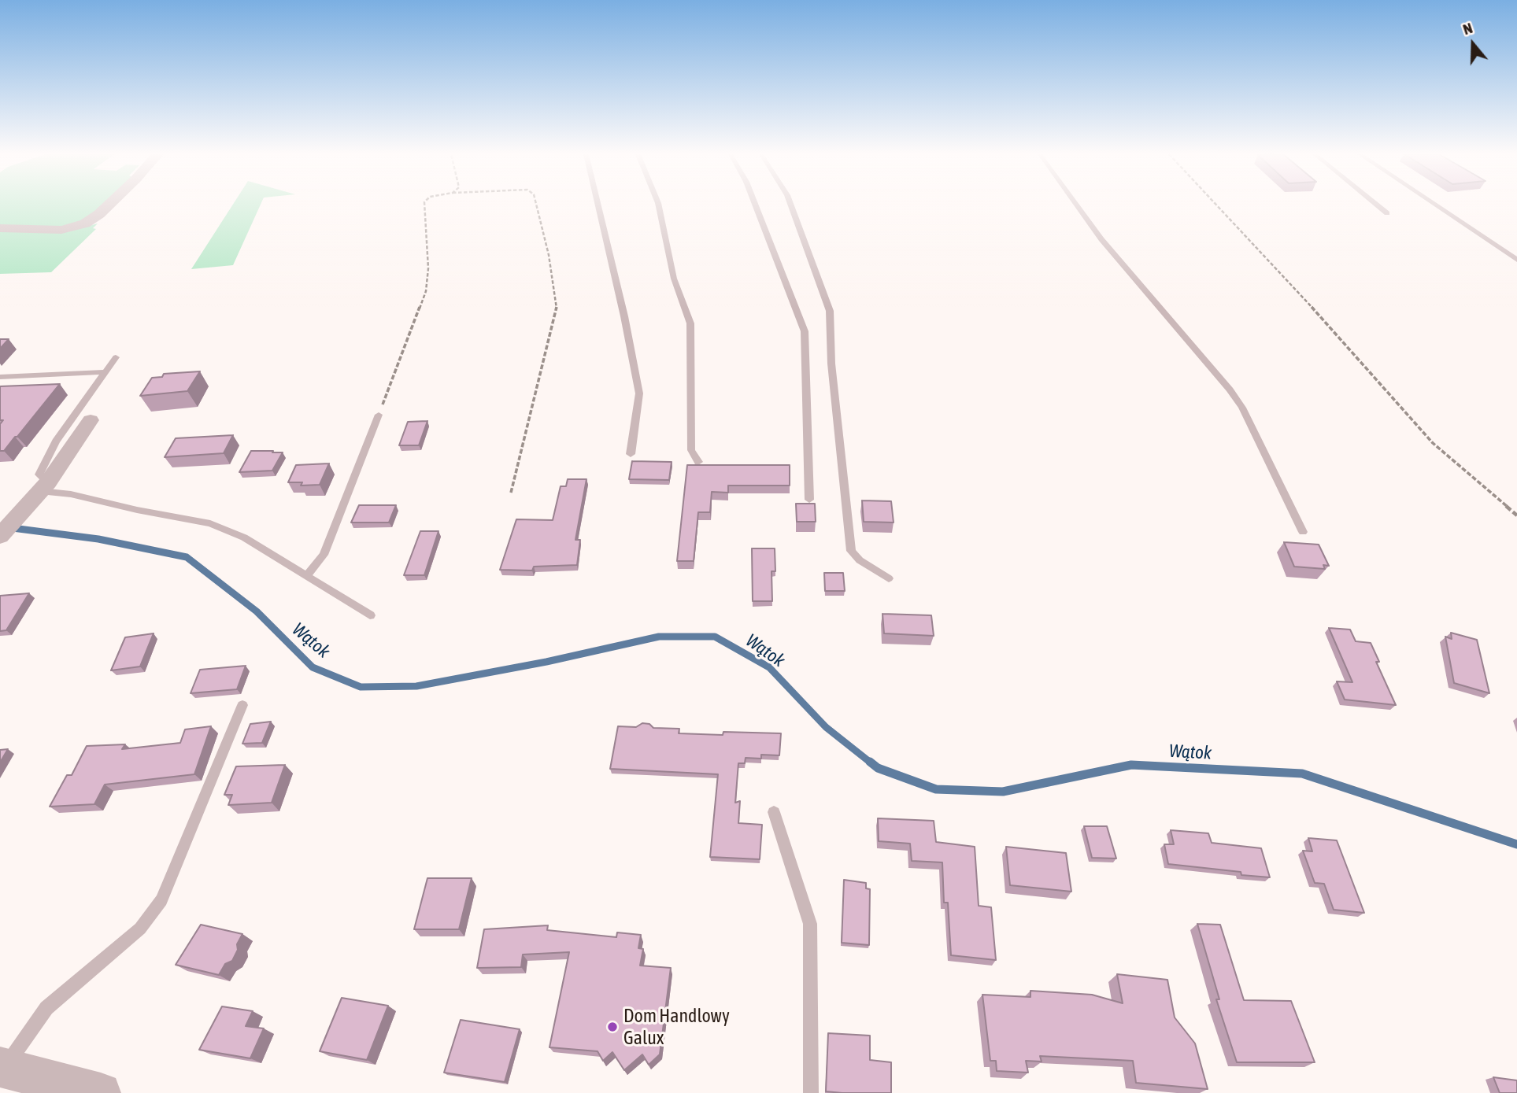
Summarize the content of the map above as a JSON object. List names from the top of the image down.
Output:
{
  "water": ["Wątok"],
  "places": ["Dom Handlowy Galux"],
  "north": "top"
}
